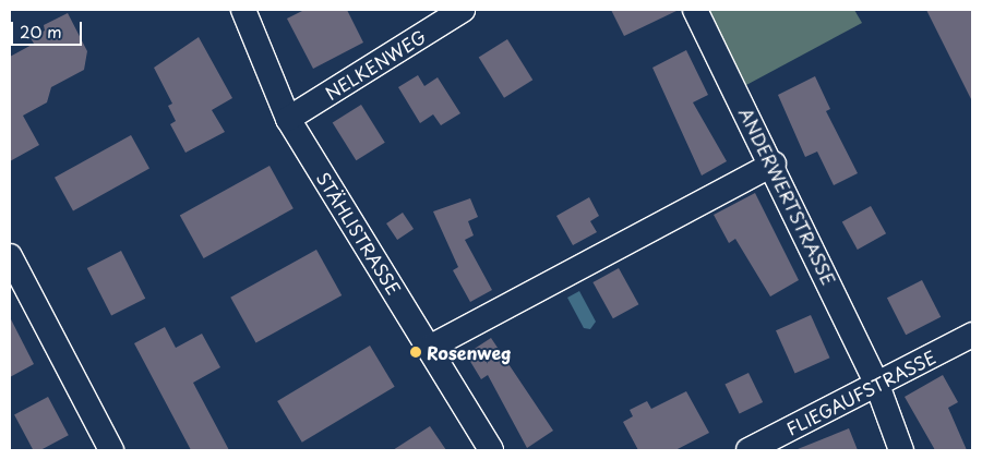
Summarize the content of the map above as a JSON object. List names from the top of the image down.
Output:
{
  "streets": {
    "street": [
      "NELKENWEG",
      "ANDERWERTSTRASSE",
      "STÄHLISTRASSE",
      "FLIEGAUFSTRASSE"
    ]
  },
  "crossings": [
    ["NELKENWEG", "STÄHLISTRASSE"],
    ["ANDERWERTSTRASSE", "FLIEGAUFSTRASSE"]
  ],
  "places": ["Rosenweg"],
  "scale_bar": "20 m"
}
